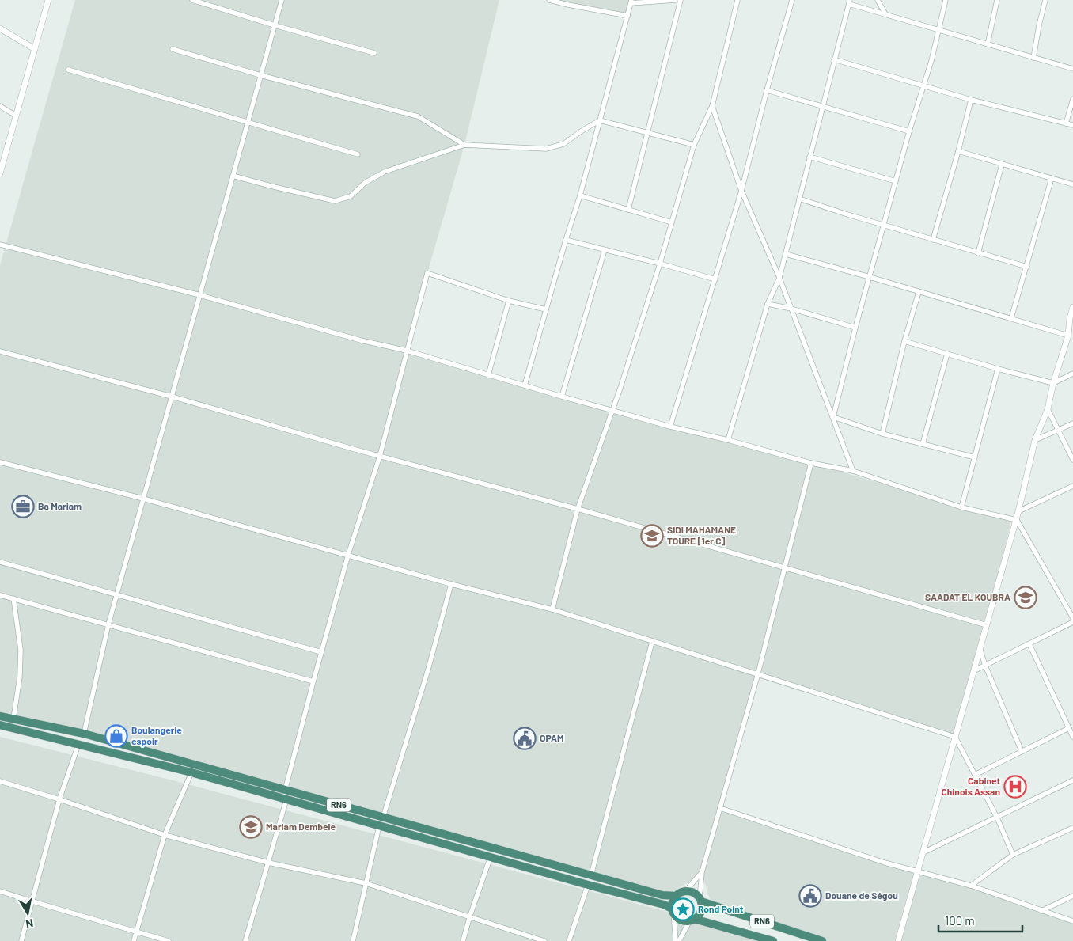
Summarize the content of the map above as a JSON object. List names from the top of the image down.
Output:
{
  "streets": {
    "highway": ["RN6"]
  },
  "places": {
    "office": ["Ba Mariam"],
    "school or university": ["SIDI MAHAMANE TOURE [1er C]", "SAADAT EL KOUBRA", "Mariam Dembele"],
    "shop": ["Boulangerie espoir"],
    "public building": ["OPAM", "Douane de Ségou"],
    "hospital": ["Cabinet Chinois Assan"],
    "place": ["Rond Point"]
  },
  "scale_bar": "100 m",
  "north": "bottom"
}
